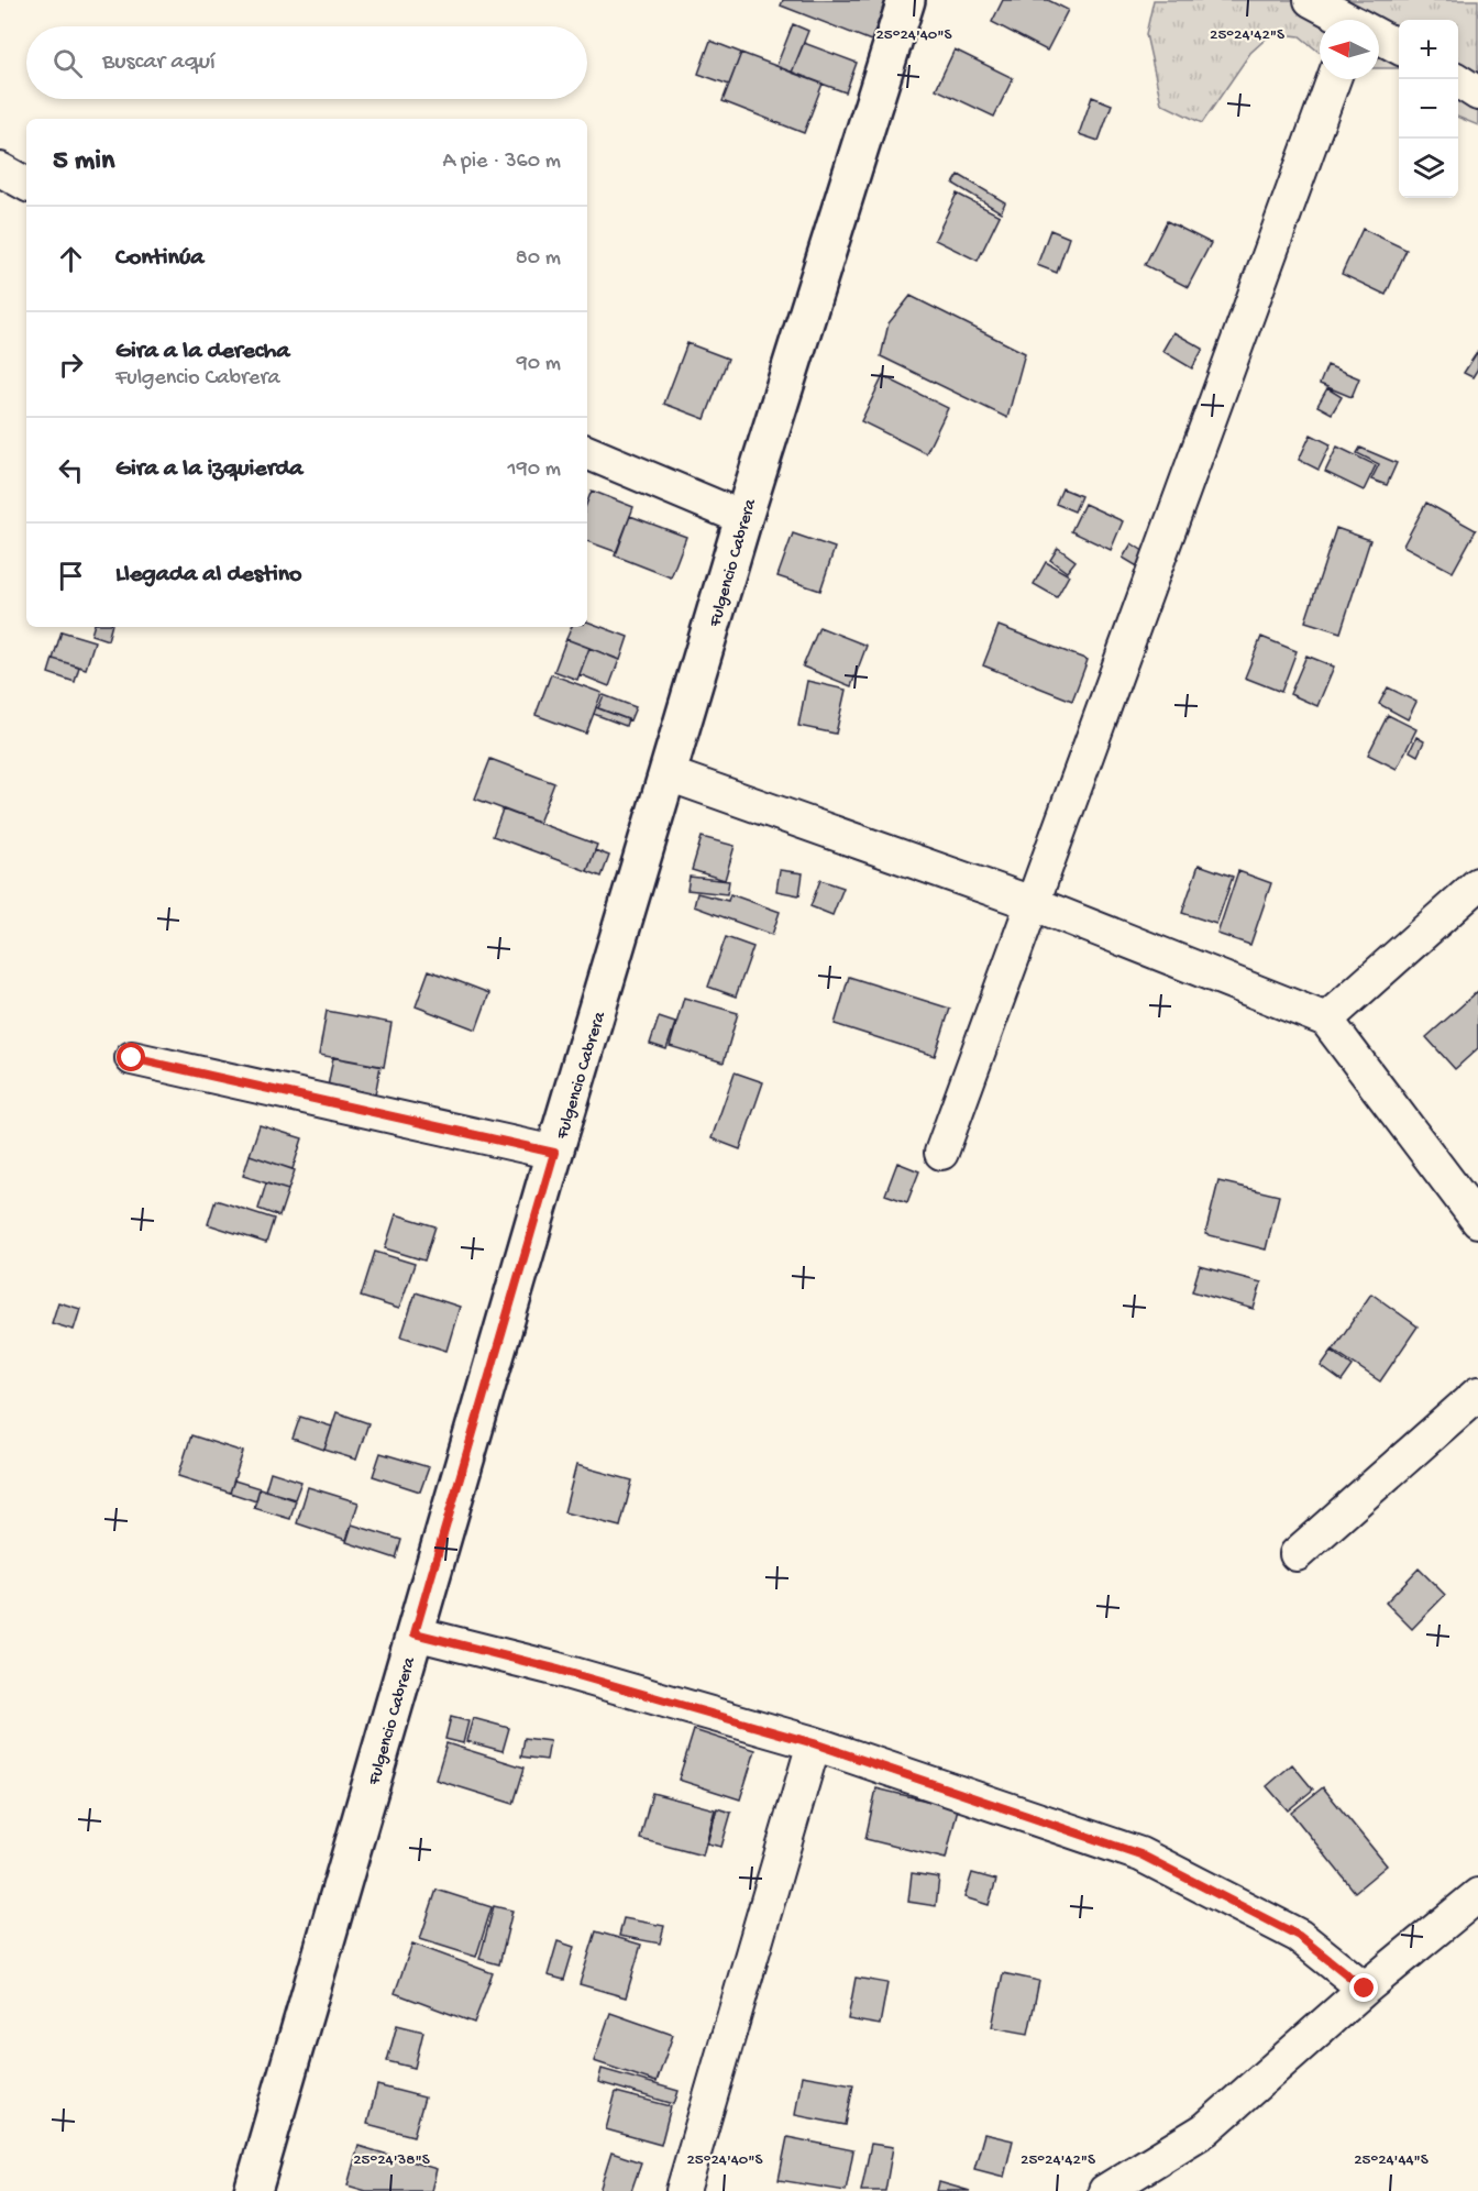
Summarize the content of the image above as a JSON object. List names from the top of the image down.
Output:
{
  "streets": {
    "main road": ["Fulgencio Cabrera"]
  },
  "north": "left",
  "page": {
    "map_buttons": ["+", "−"],
    "search": "Buscar aquí",
    "heading": ["5 min", "A pie · 360 m"],
    "list": [
      ["Continúa", "80 m"],
      ["Gira a la derecha", "Fulgencio Cabrera", "90 m"],
      ["Gira a la izquierda", "190 m"],
      "Llegada al destino"
    ]
  },
  "coordinates": [
    "25°24'40\"S",
    "25°24'42\"S",
    "25°24'38\"S",
    "25°24'44\"S"
  ]
}
